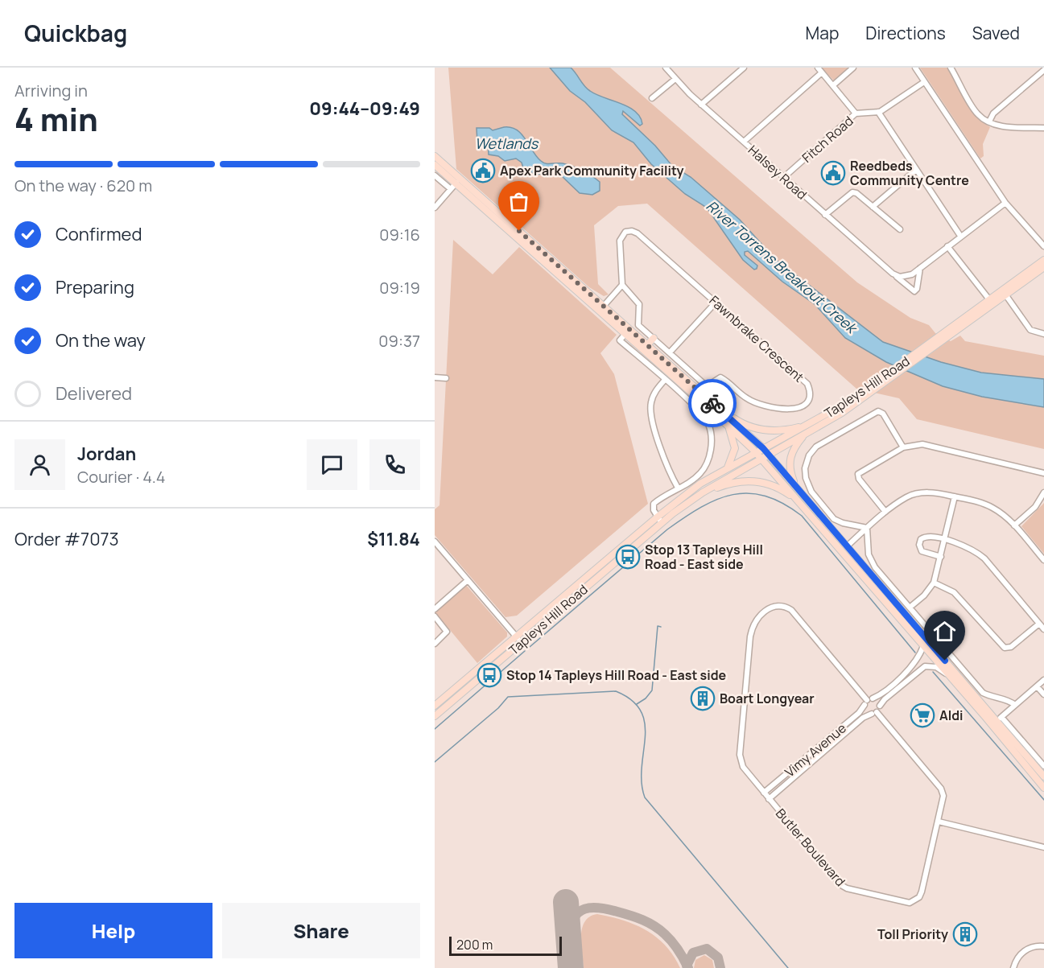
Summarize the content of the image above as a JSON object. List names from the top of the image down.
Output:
{
  "streets": {
    "main road": ["Tapleys Hill Road"],
    "street": [
      "Fitch Road",
      "Halsey Road",
      "Fawnbrake Crescent",
      "Vimy Avenue",
      "Butler Boulevard"
    ]
  },
  "crossings": [
    ["Fitch Road", "Halsey Road"],
    ["Vimy Avenue", "Butler Boulevard"]
  ],
  "water": ["Wetlands", "River Torrens Breakout Creek"],
  "places": {
    "public building": ["Apex Park Community Facility", "Reedbeds Community Centre"],
    "bus stop": ["Stop 13 Tapleys Hill Road - East side", "Stop 14 Tapleys Hill Road - East side"],
    "building": ["Boart Longyear", "Toll Priority"],
    "supermarket": ["Aldi"]
  },
  "scale_bar": "200 m",
  "page": {
    "header": "Quickbag",
    "nav": ["Map", "Directions", "Saved"],
    "heading": ["4 min", "Arriving in", "09:44–09:49"],
    "panel": [
      "Jordan",
      "Courier · 4.4",
      "Order #7073",
      "$11.84"
    ],
    "bar": "On the way · 620 m",
    "list": [
      ["Confirmed", "09:16"],
      ["Preparing", "09:19"],
      ["On the way", "09:37"],
      "Delivered"
    ],
    "buttons": ["Help", "Share"],
    "scale": "200 m"
  }
}
